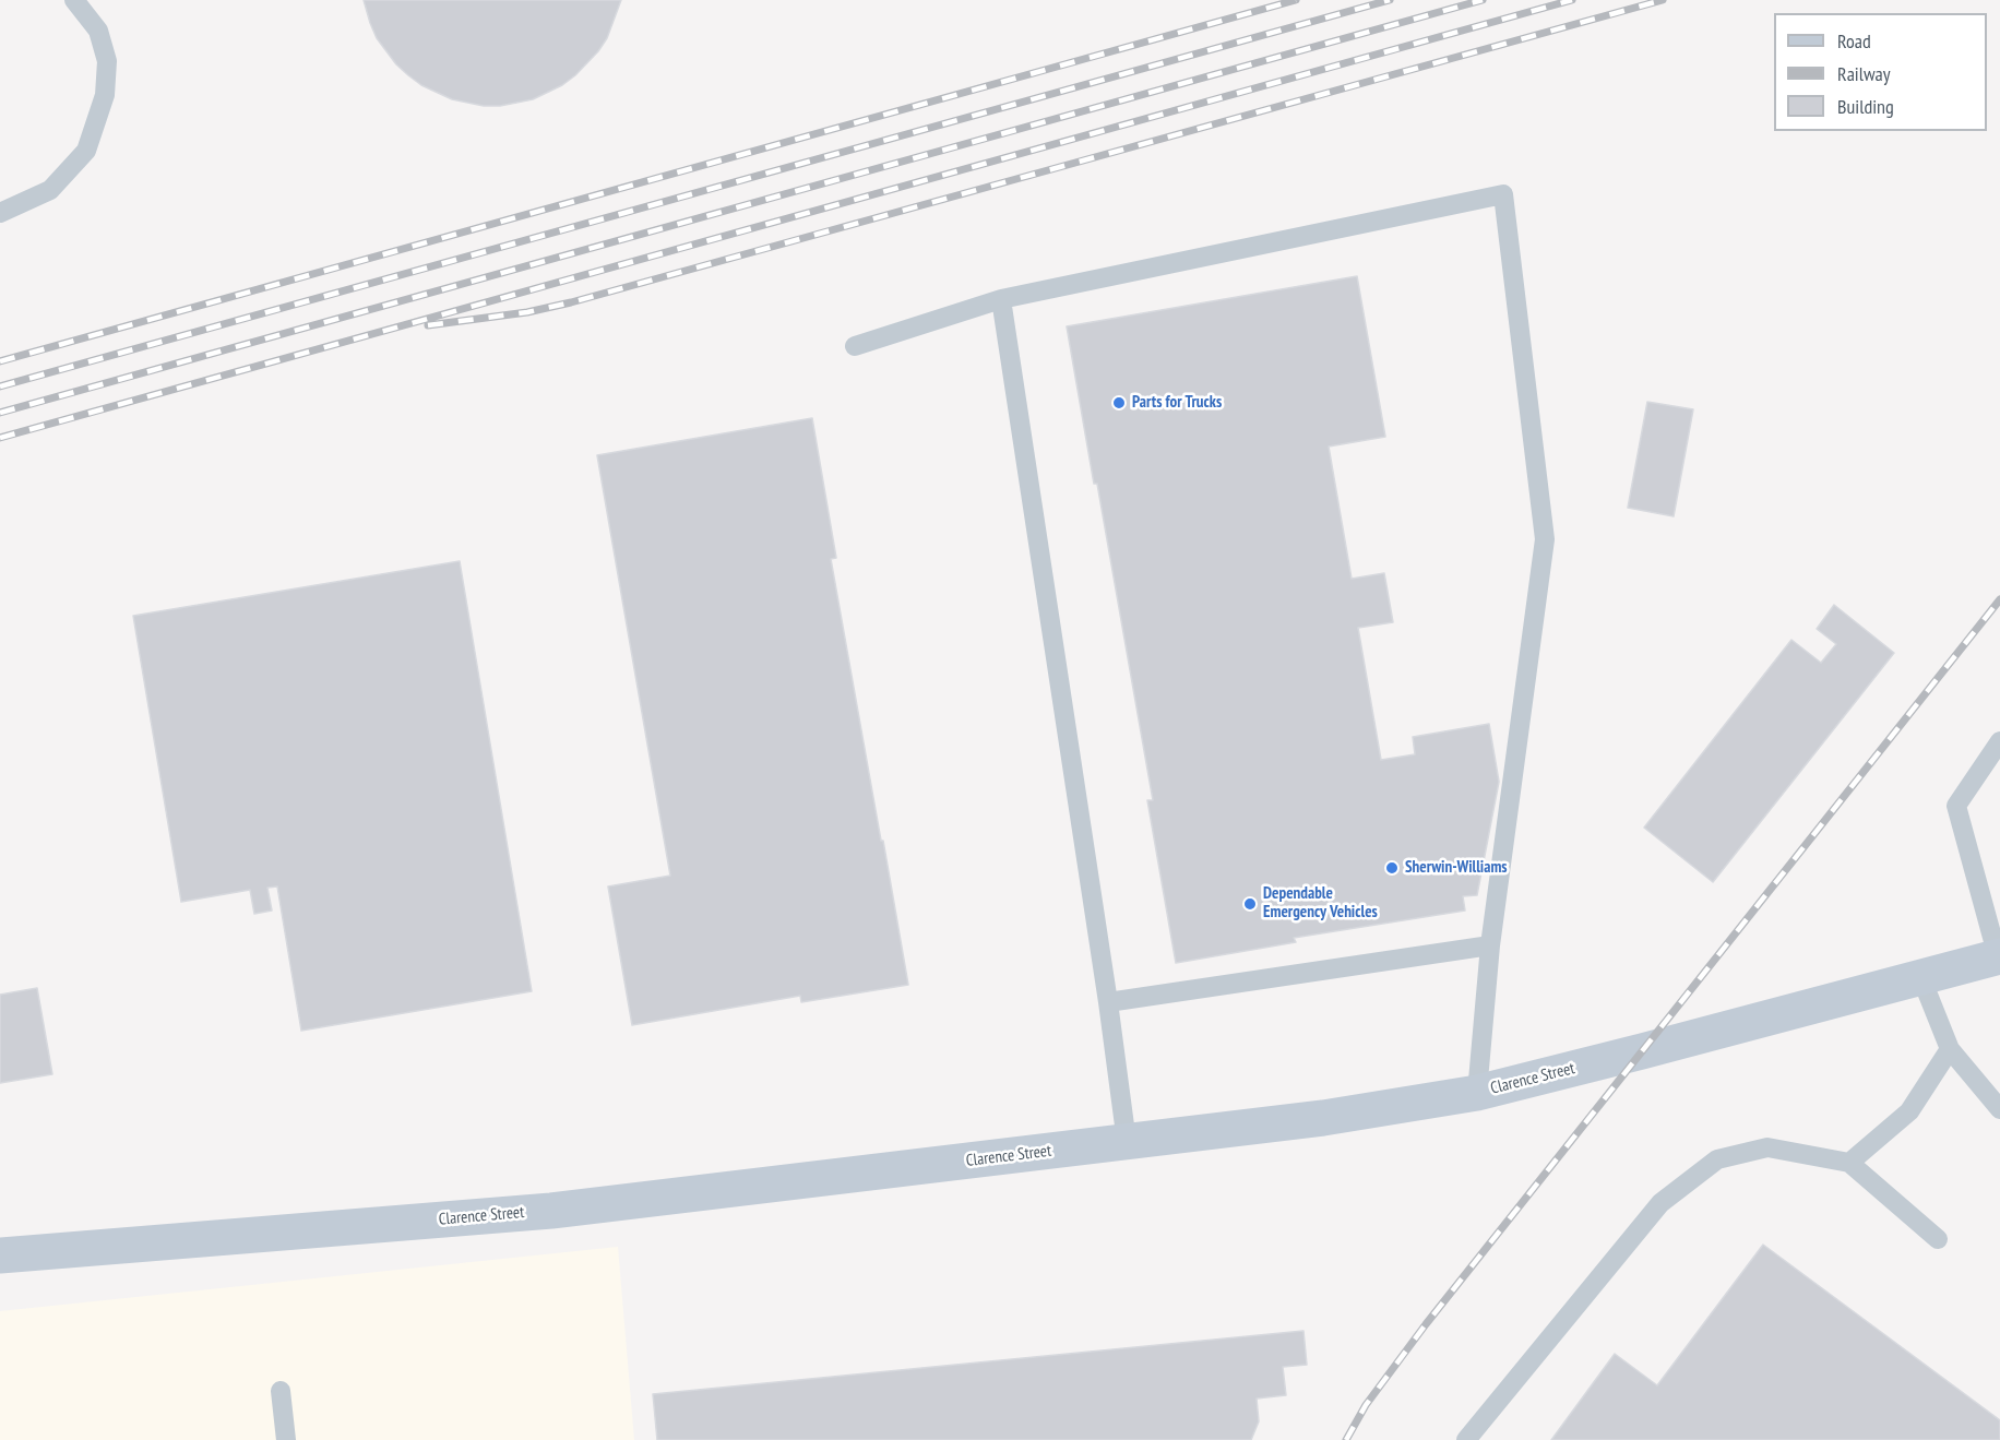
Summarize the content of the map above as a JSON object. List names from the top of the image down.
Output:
{
  "streets": {
    "street": ["Clarence Street"]
  },
  "places": ["Parts for Trucks", "Sherwin-Williams", "Dependable Emergency Vehicles"],
  "legend": ["Road", "Railway", "Building"]
}
